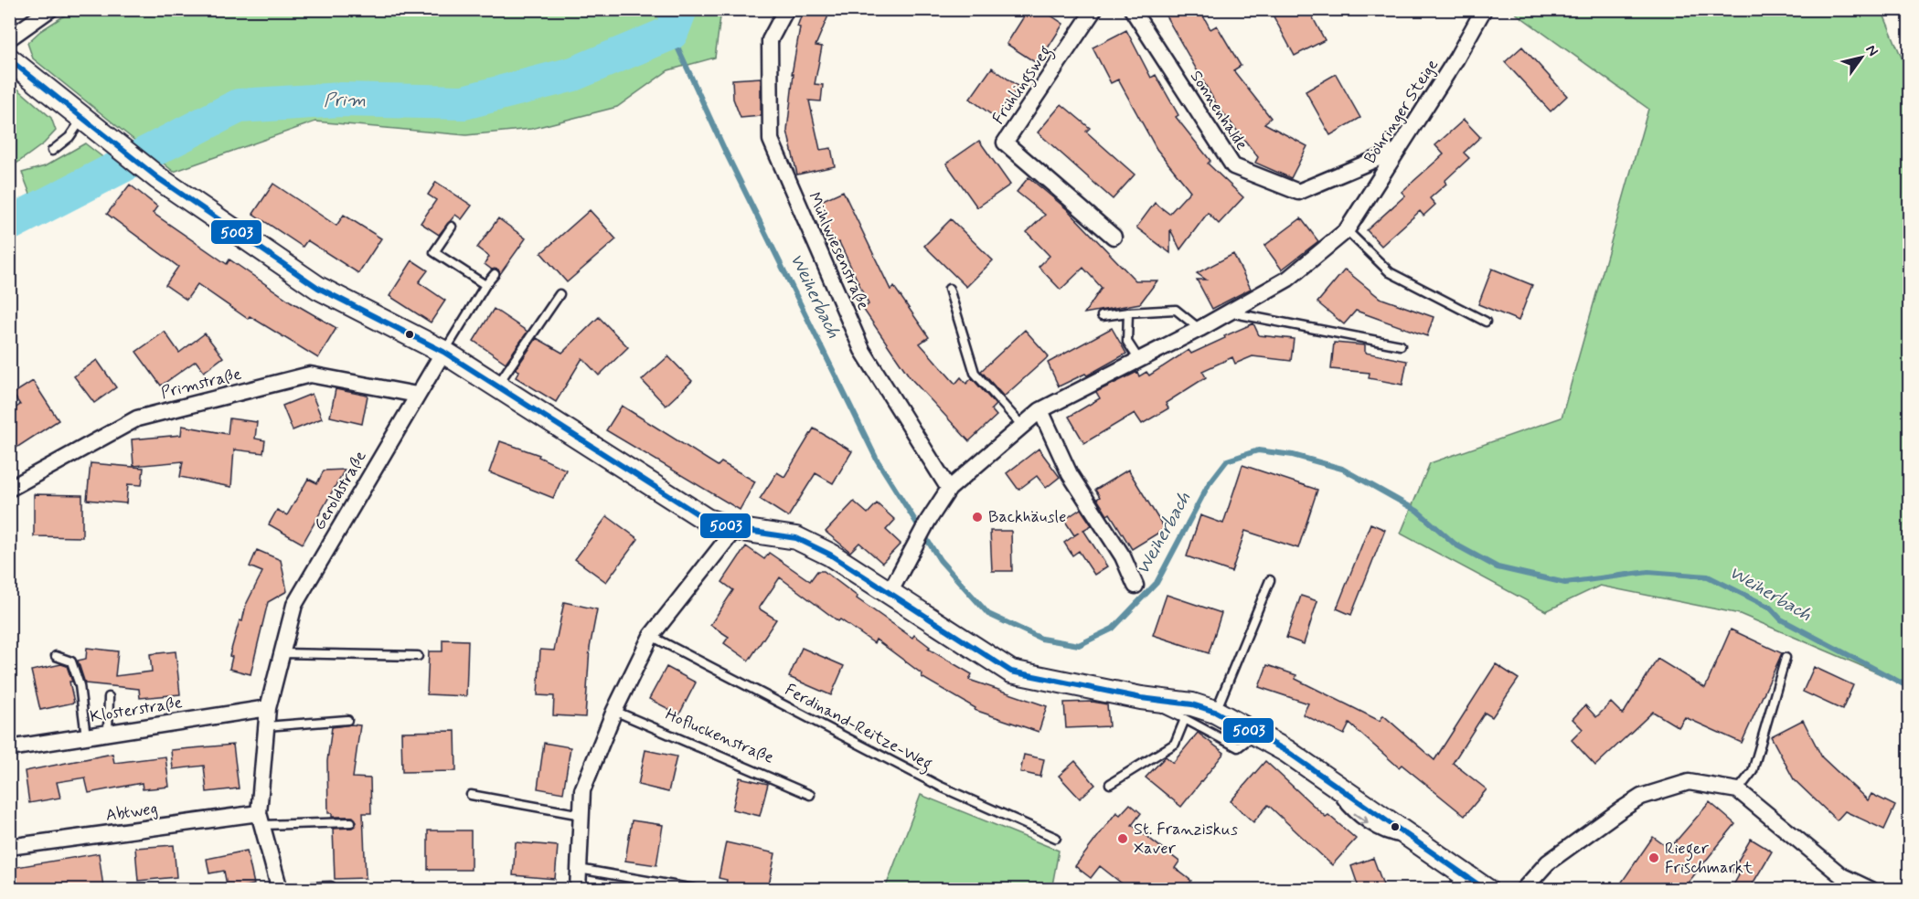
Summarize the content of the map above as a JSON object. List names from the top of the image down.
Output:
{
  "streets": {
    "street": [
      "Frühlingsweg",
      "Sonnenhalde",
      "Böhringer Steige",
      "Mühlwiesenstraße",
      "Primstraße",
      "Geroldstraße",
      "Klosterstraße",
      "Abtweg"
    ],
    "lane": ["Ferdinand-Reitze-Weg", "Hofluckenstraße"]
  },
  "crossings": [
    ["Sonnenhalde", "Böhringer Steige"],
    ["Böhringer Steige", "Mühlwiesenstraße"],
    ["Primstraße", "Geroldstraße"],
    ["Geroldstraße", "Klosterstraße"],
    ["Geroldstraße", "Abtweg"]
  ],
  "water": ["Prim", "Weiherbach"],
  "places": ["Backhäusle", "St. Franziskus Xaver", "Rieger Frischmarkt"],
  "lines": ["transit line 5003"],
  "north": "top right"
}
